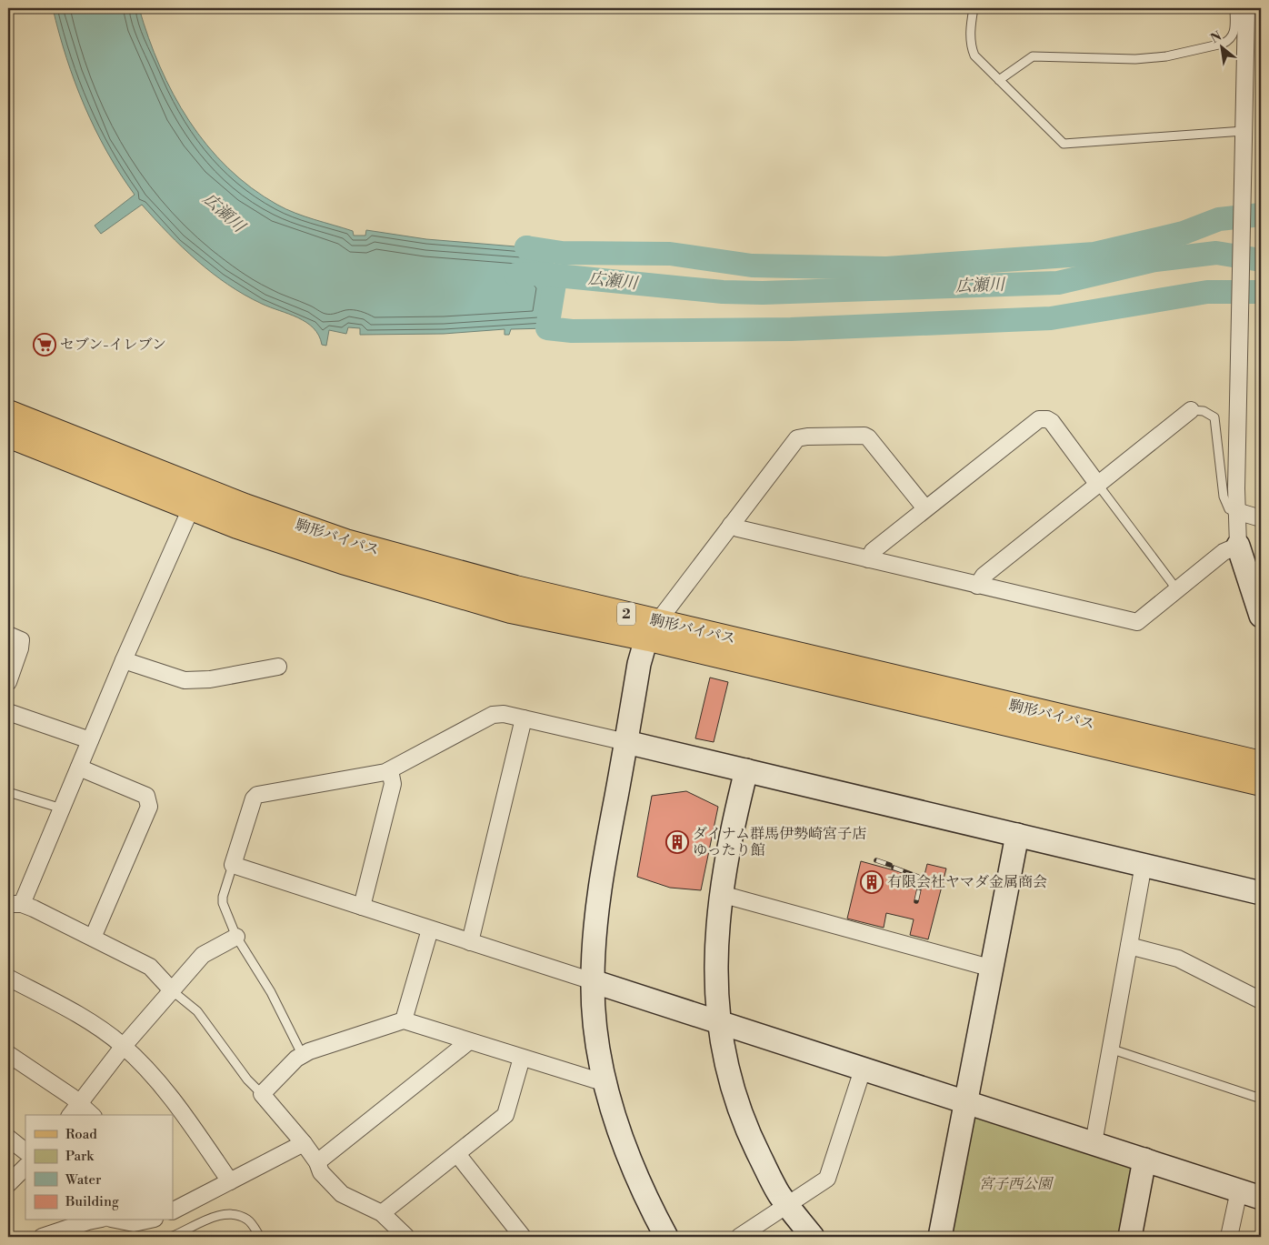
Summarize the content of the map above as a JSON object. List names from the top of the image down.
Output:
{
  "streets": {
    "main road": ["駒形バイパス", "2"]
  },
  "water": ["広瀬川"],
  "parks": ["宮子西公園"],
  "places": {
    "supermarket": ["セブン-イレブン"],
    "building": ["ダイナム群馬伊勢崎宮子店 ゆったり館", "有限会社ヤマダ金属商会"]
  },
  "legend": [
    "Road",
    "Park",
    "Water",
    "Building"
  ],
  "north": "top left"
}
